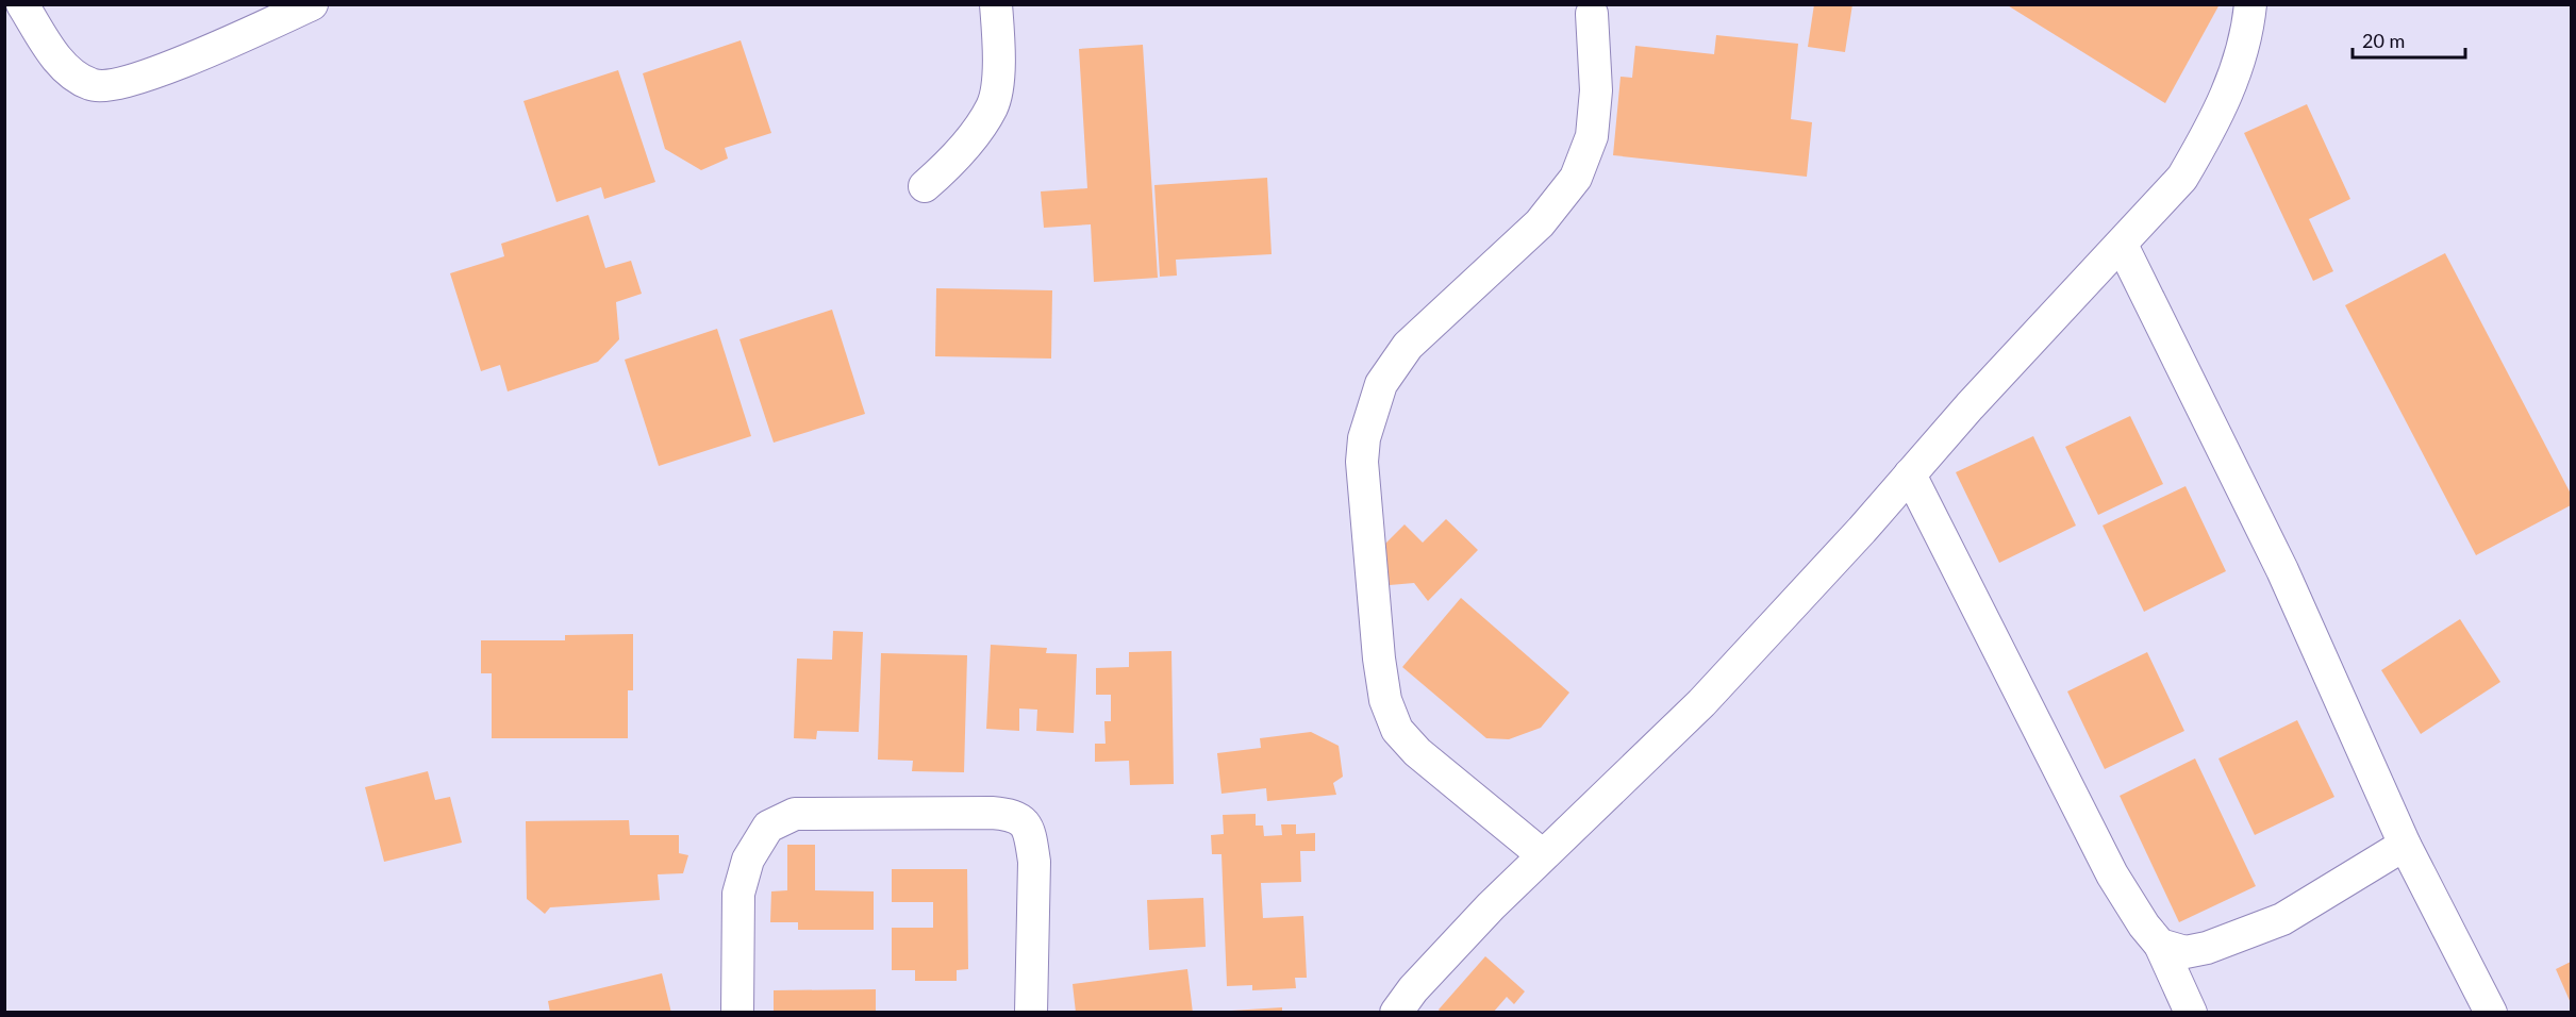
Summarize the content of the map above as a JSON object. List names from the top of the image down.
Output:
{
  "scale_bar": "20 m"
}
